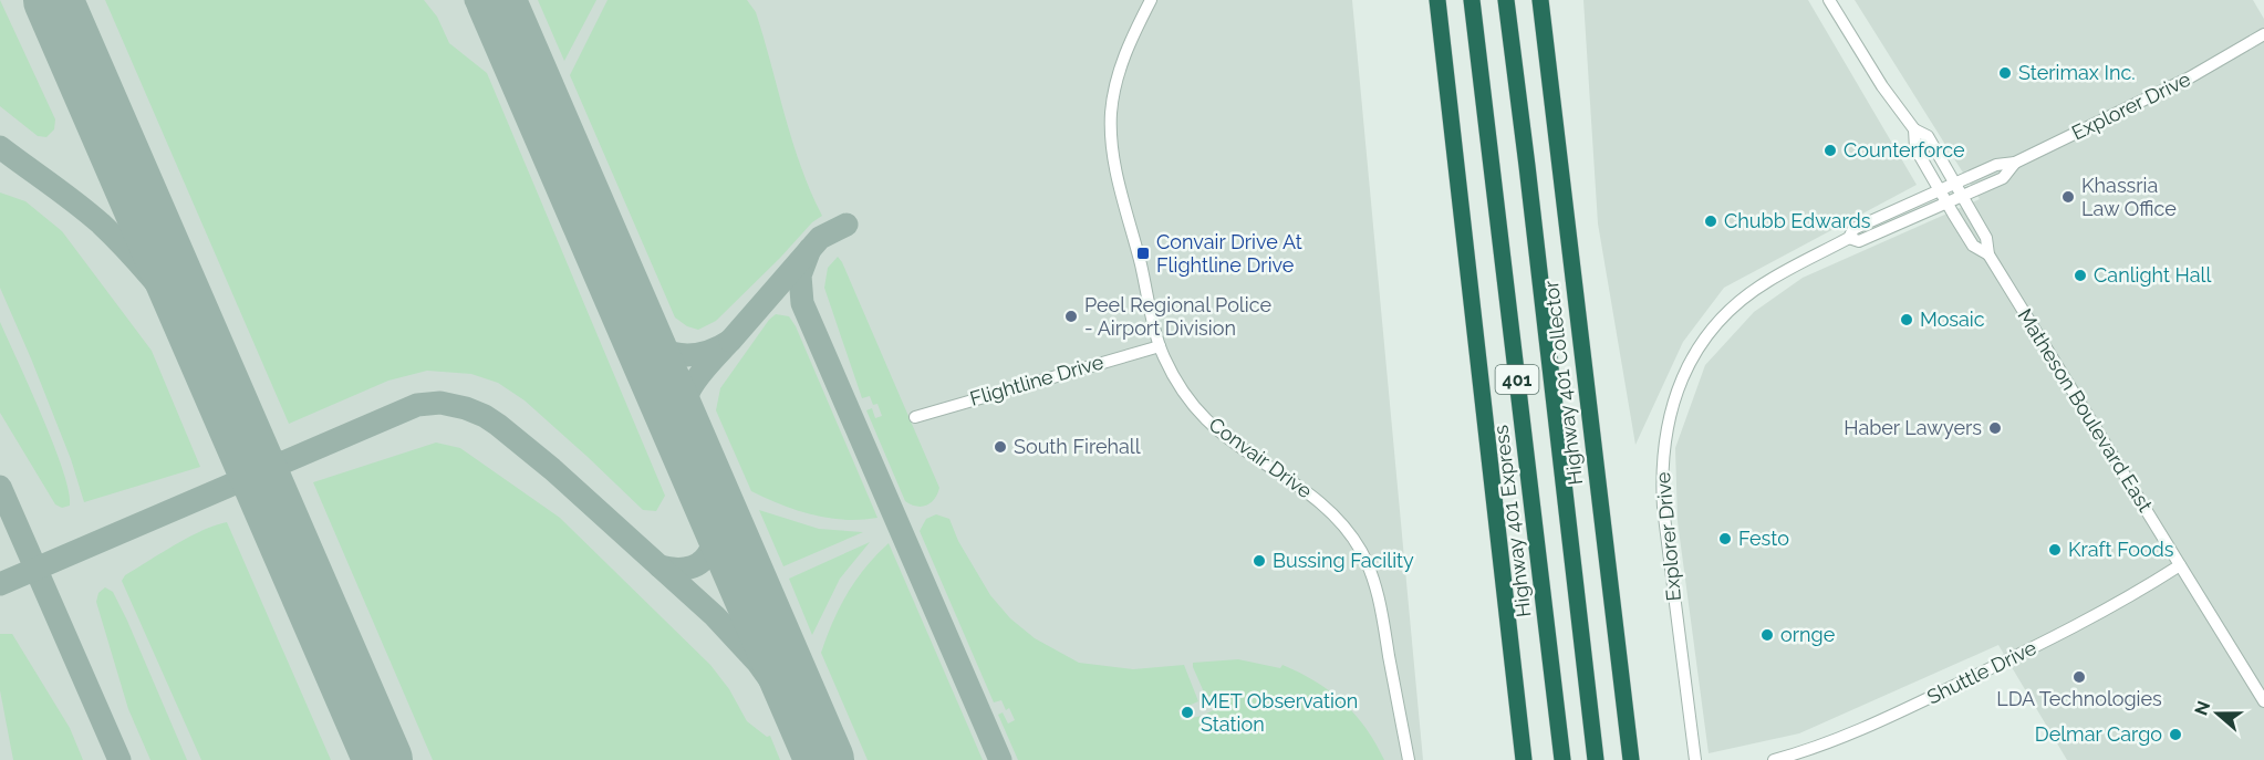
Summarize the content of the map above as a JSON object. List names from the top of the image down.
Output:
{
  "streets": {
    "highway": ["401", "Highway 401 Collector", "Highway 401 Express"],
    "street": [
      "Explorer Drive",
      "Flightline Drive",
      "Matheson Boulevard East",
      "Convair Drive",
      "Shuttle Drive"
    ]
  },
  "crossings": [
    ["Explorer Drive", "Matheson Boulevard East"],
    ["Flightline Drive", "Convair Drive"],
    ["Matheson Boulevard East", "Shuttle Drive"]
  ],
  "places": {
    "other": [
      "Sterimax Inc.",
      "Counterforce",
      "Khassria Law Office",
      "Chubb Edwards",
      "Canlight Hall",
      "Peel Regional Police - Airport Division",
      "Mosaic",
      "Haber Lawyers",
      "South Firehall",
      "Festo",
      "Kraft Foods",
      "Bussing Facility",
      "ornge",
      "LDA Technologies",
      "MET Observation Station",
      "Delmar Cargo"
    ],
    "transit": ["Convair Drive At Flightline Drive"]
  },
  "north": "left"
}
